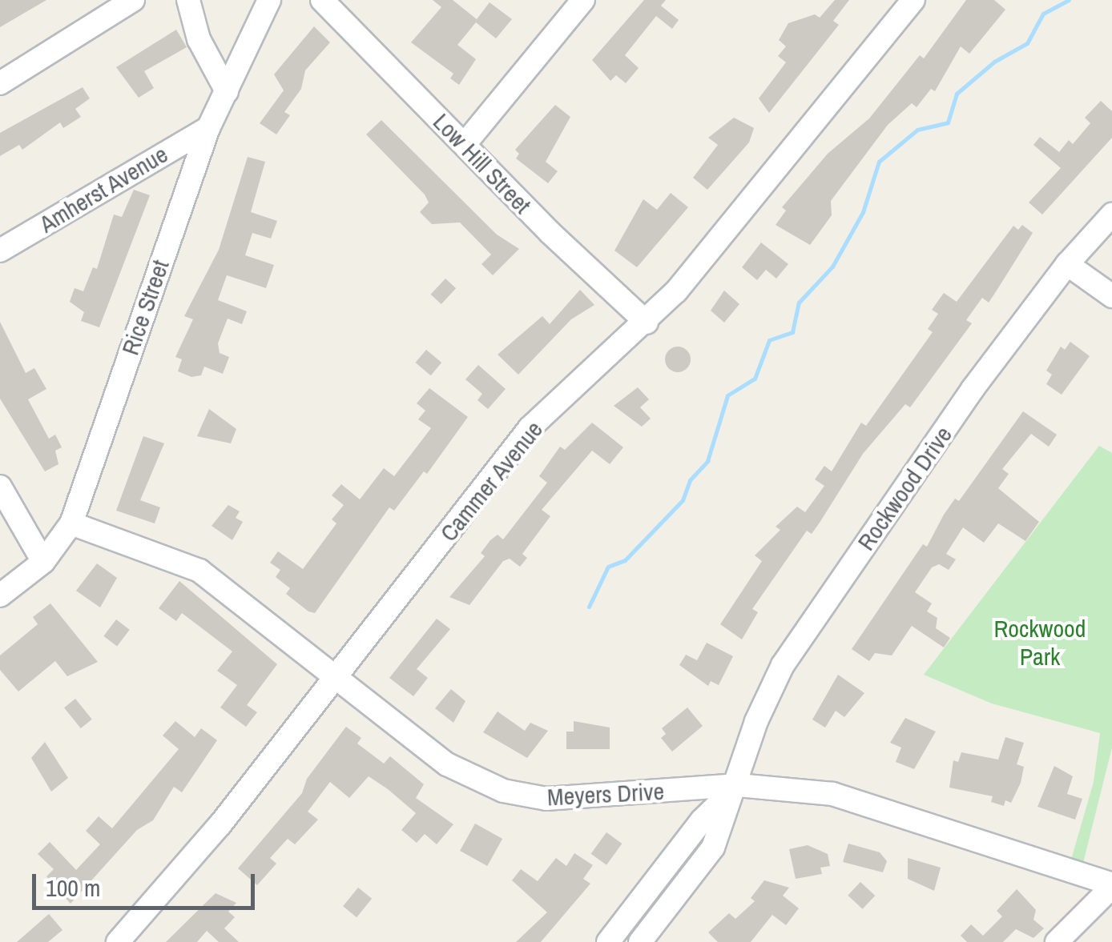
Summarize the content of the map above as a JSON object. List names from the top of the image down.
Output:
{
  "streets": {
    "street": [
      "Low Hill Street",
      "Amherst Avenue",
      "Rice Street",
      "Cammer Avenue",
      "Rockwood Drive",
      "Meyers Drive"
    ]
  },
  "crossings": [
    ["Low Hill Street", "Cammer Avenue"],
    ["Amherst Avenue", "Rice Street"],
    ["Rice Street", "Meyers Drive"],
    ["Cammer Avenue", "Meyers Drive"],
    ["Rockwood Drive", "Meyers Drive"]
  ],
  "parks": ["Rockwood Park"],
  "scale_bar": "100 m"
}
